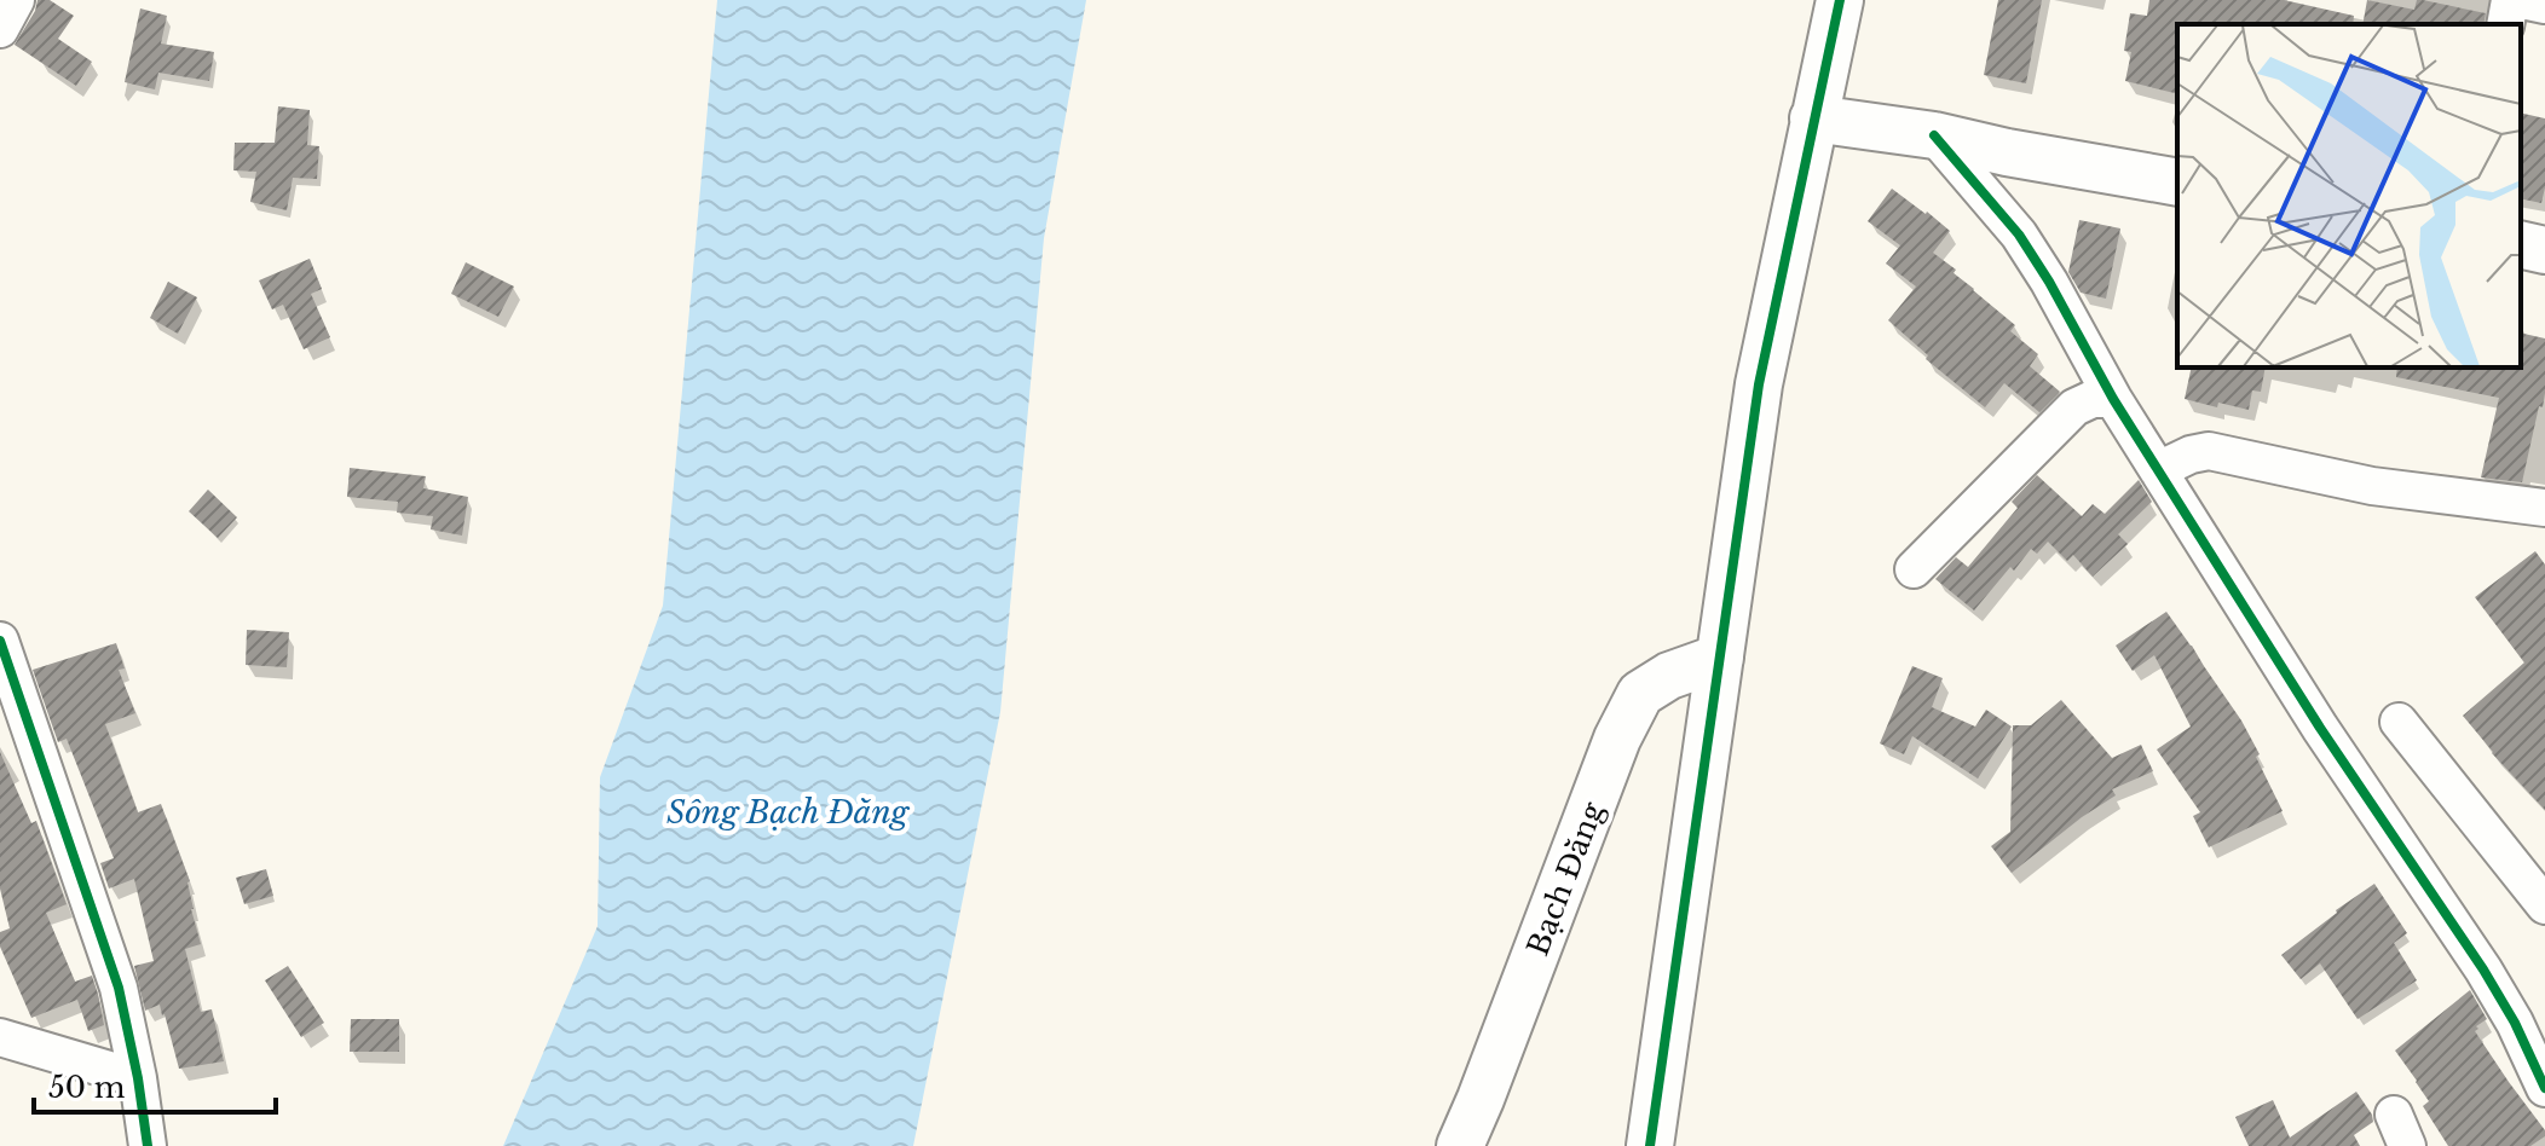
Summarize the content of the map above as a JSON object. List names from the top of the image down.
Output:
{
  "streets": {
    "street": ["Bạch Đằng"]
  },
  "water": ["Sông Bạch Đằng"],
  "scale_bar": "50 m"
}
